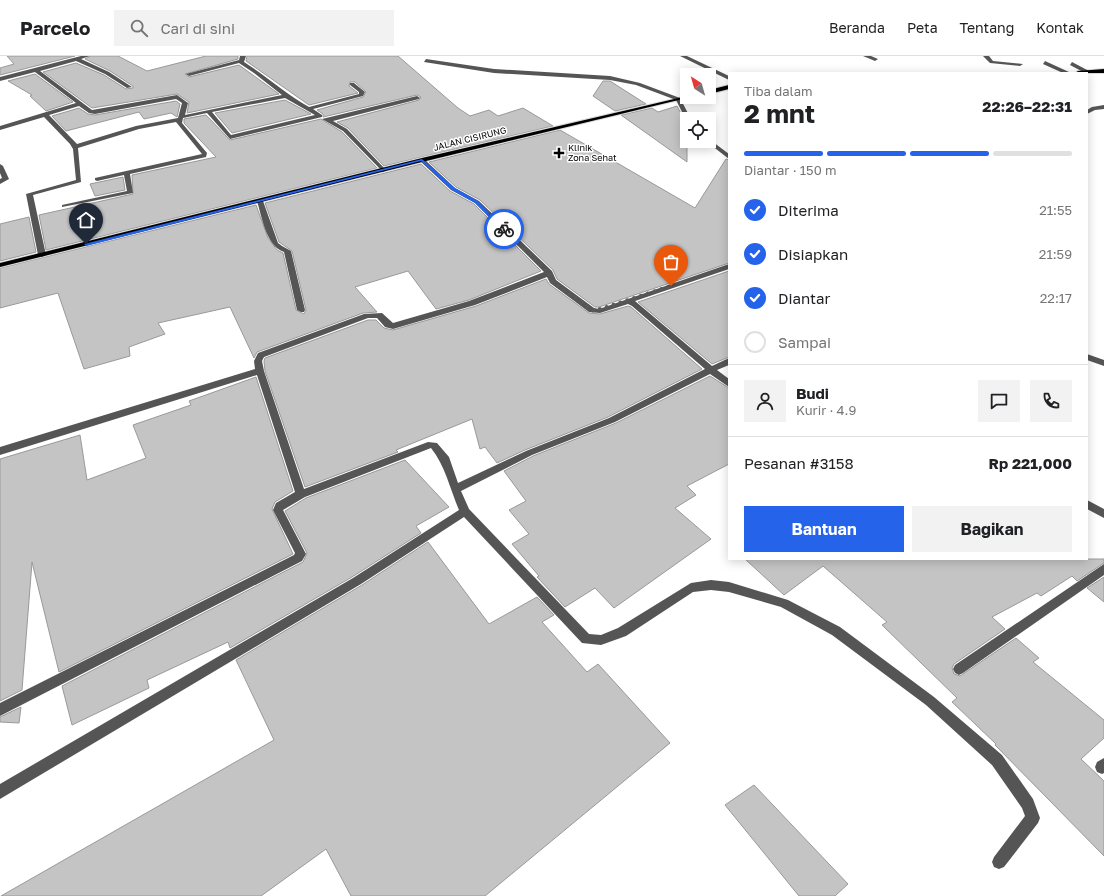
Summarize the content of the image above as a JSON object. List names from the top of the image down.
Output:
{
  "streets": {
    "main road": ["JALAN CISIRUNG"]
  },
  "places": {
    "health": ["Klinik Zona Sehat"]
  },
  "north": "top left",
  "page": {
    "header": "Parcelo",
    "search": "Cari di sini",
    "nav": [
      "Beranda",
      "Peta",
      "Tentang",
      "Kontak"
    ],
    "heading": ["2 mnt", "Tiba dalam", "22:26–22:31"],
    "panel": [
      "Budi",
      "Kurir · 4.9",
      "Pesanan #3158",
      "Rp 221,000"
    ],
    "bar": "Diantar · 150 m",
    "list": [
      ["Diterima", "21:55"],
      ["Disiapkan", "21:59"],
      ["Diantar", "22:17"],
      "Sampai"
    ],
    "buttons": ["Bantuan", "Bagikan"]
  }
}
